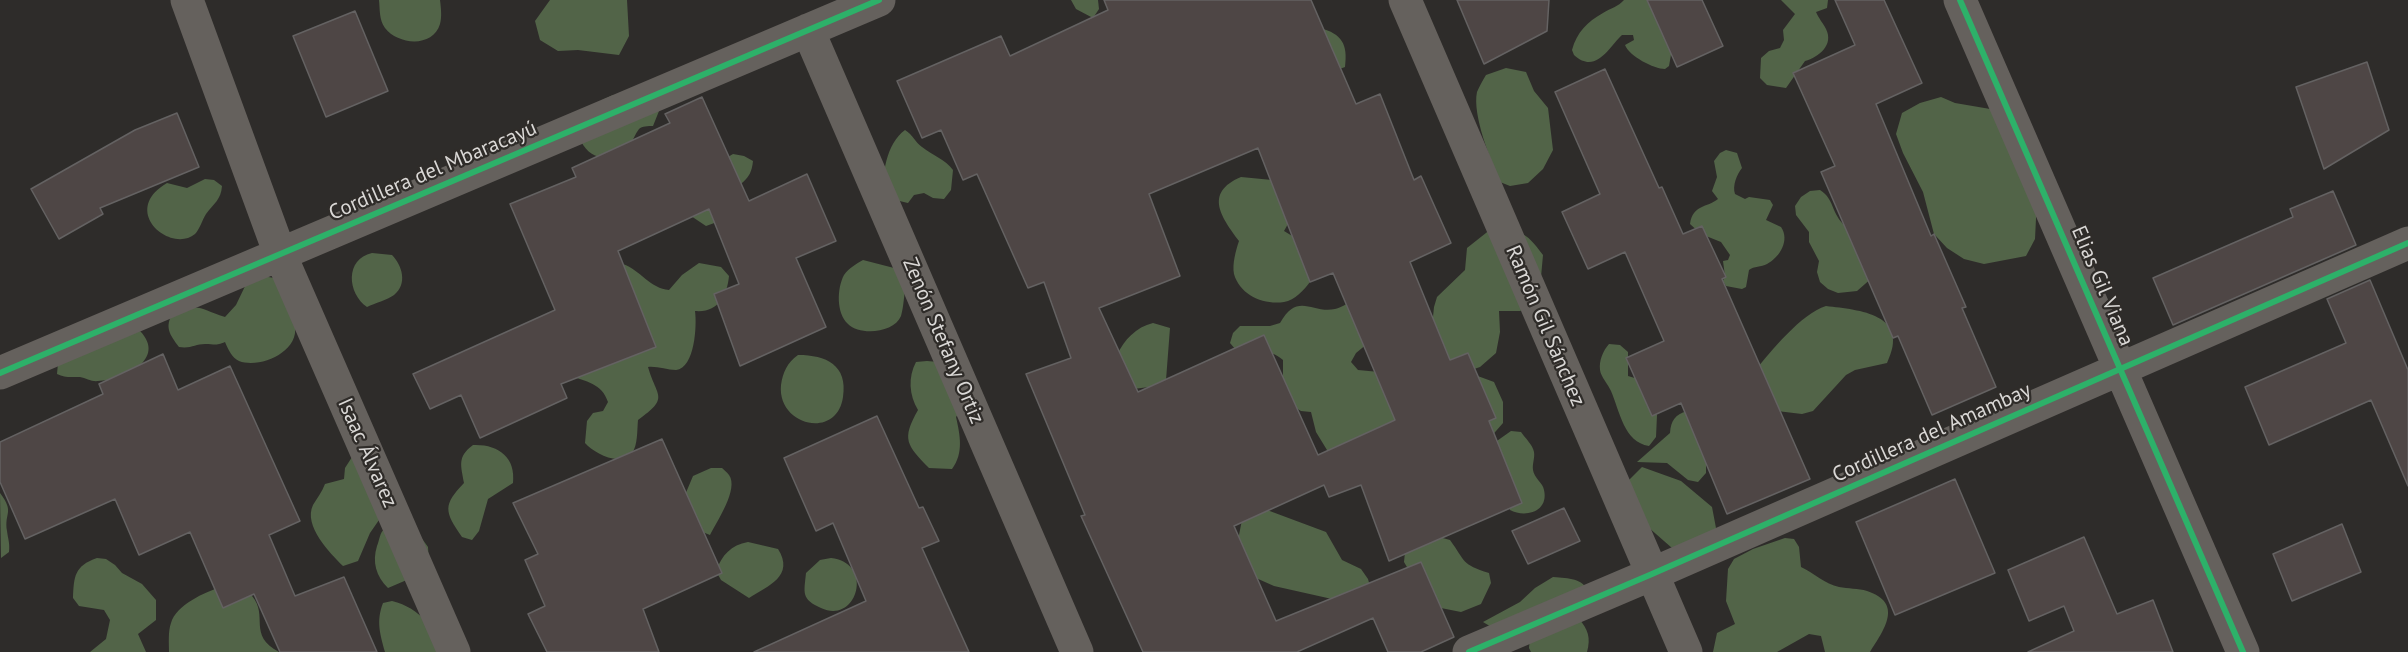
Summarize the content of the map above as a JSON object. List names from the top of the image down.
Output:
{
  "streets": {
    "street": [
      "Cordillera del Mbaracayú",
      "Elias Gil Viana",
      "Ramón Gil Sánchez",
      "Zenón Stefany Ortiz",
      "Cordillera del Amambay",
      "Isaac Álvarez"
    ]
  },
  "crossings": [
    ["Cordillera del Mbaracayú", "Zenón Stefany Ortiz"],
    ["Cordillera del Mbaracayú", "Isaac Álvarez"],
    ["Elias Gil Viana", "Cordillera del Amambay"],
    ["Ramón Gil Sánchez", "Cordillera del Amambay"]
  ]
}
